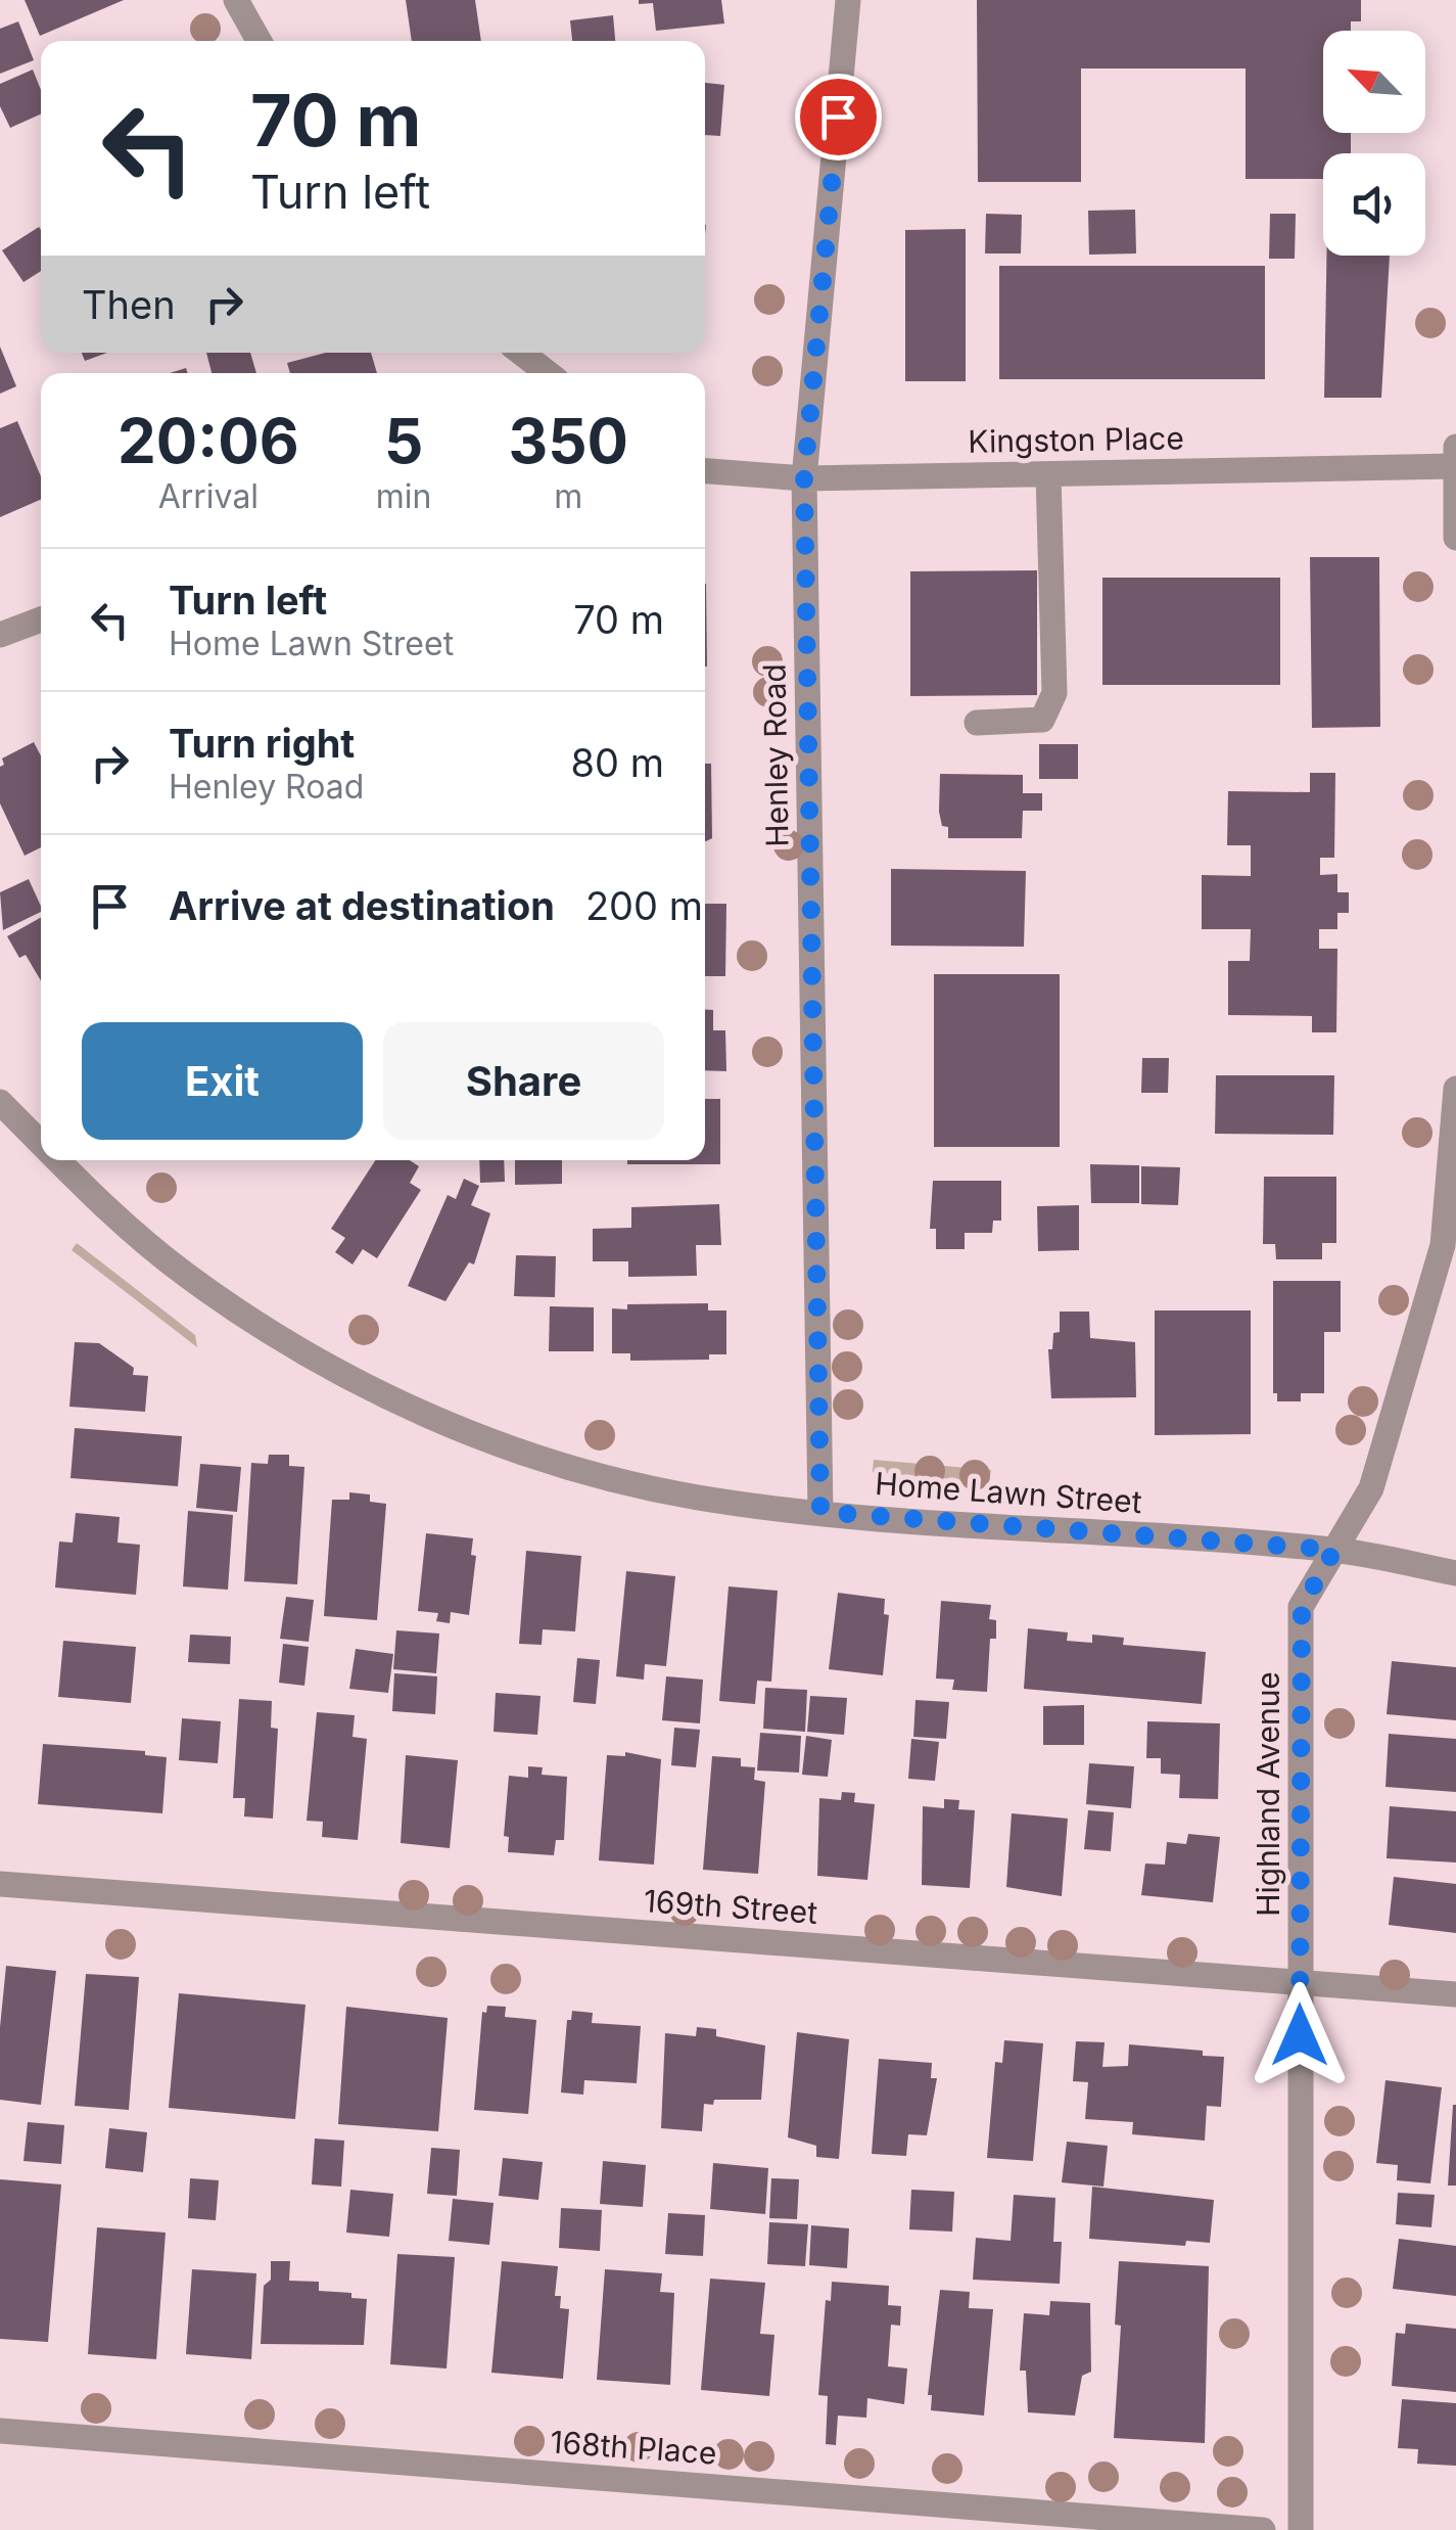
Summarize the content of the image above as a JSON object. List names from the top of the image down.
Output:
{
  "streets": {
    "street": [
      "Kingston Place",
      "Henley Road",
      "Home Lawn Street",
      "Highland Avenue",
      "169th Street",
      "168th Place"
    ]
  },
  "crossings": [
    ["Kingston Place", "Henley Road"],
    ["Henley Road", "Home Lawn Street"],
    ["Home Lawn Street", "Highland Avenue"],
    ["Highland Avenue", "169th Street"]
  ],
  "north": "top left",
  "page": {
    "turn": ["70 m", "Turn left"],
    "then": "Then",
    "eta": [
      "20:06",
      "Arrival",
      "5",
      "min",
      "350",
      "m"
    ],
    "list": [
      {
        "name": "Turn left",
        "note": "Home Lawn Street",
        "value": "70 m"
      },
      {
        "name": "Turn right",
        "note": "Henley Road",
        "value": "80 m"
      },
      {
        "name": "Arrive at destination",
        "value": "200 m"
      }
    ],
    "buttons": ["Exit", "Share"]
  }
}
